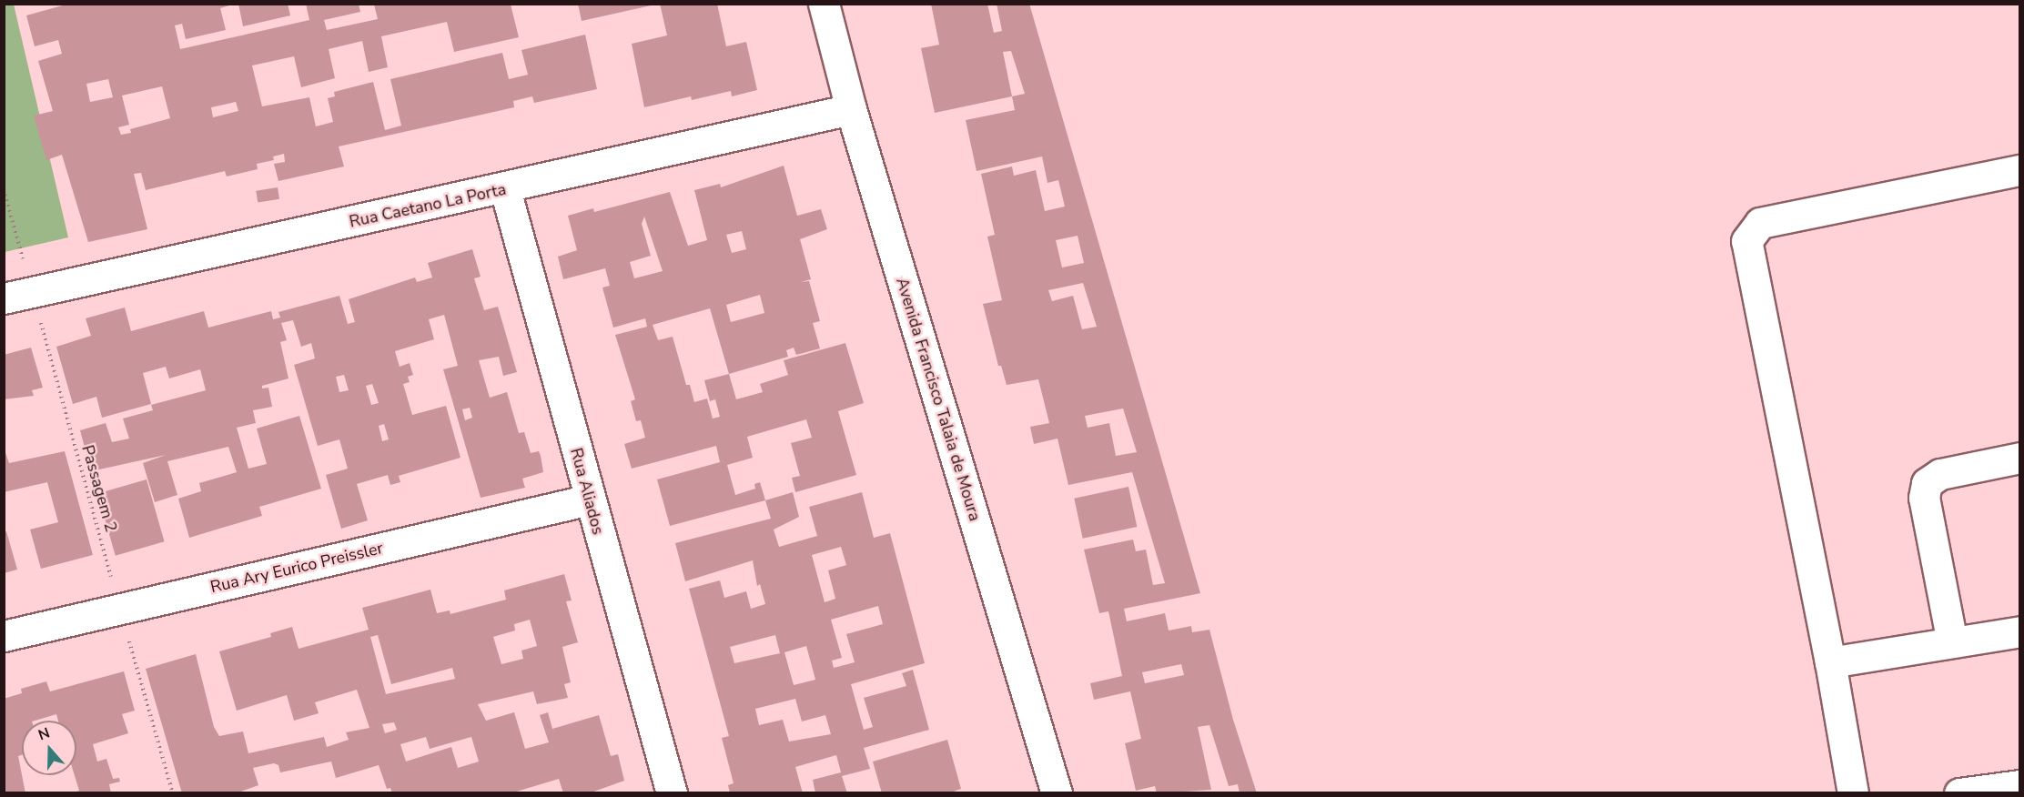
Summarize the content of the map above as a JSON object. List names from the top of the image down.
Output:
{
  "streets": {
    "street": [
      "Rua Caetano La Porta",
      "Avenida Francisco Talaia de Moura",
      "Rua Aliados",
      "Rua Ary Eurico Preissler"
    ],
    "path": ["Passagem 2"]
  },
  "crossings": [
    ["Rua Caetano La Porta", "Avenida Francisco Talaia de Moura"],
    ["Rua Caetano La Porta", "Passagem 2"],
    ["Rua Caetano La Porta", "Rua Aliados"],
    ["Passagem 2", "Rua Ary Eurico Preissler"],
    ["Rua Aliados", "Rua Ary Eurico Preissler"]
  ],
  "north": "top"
}
